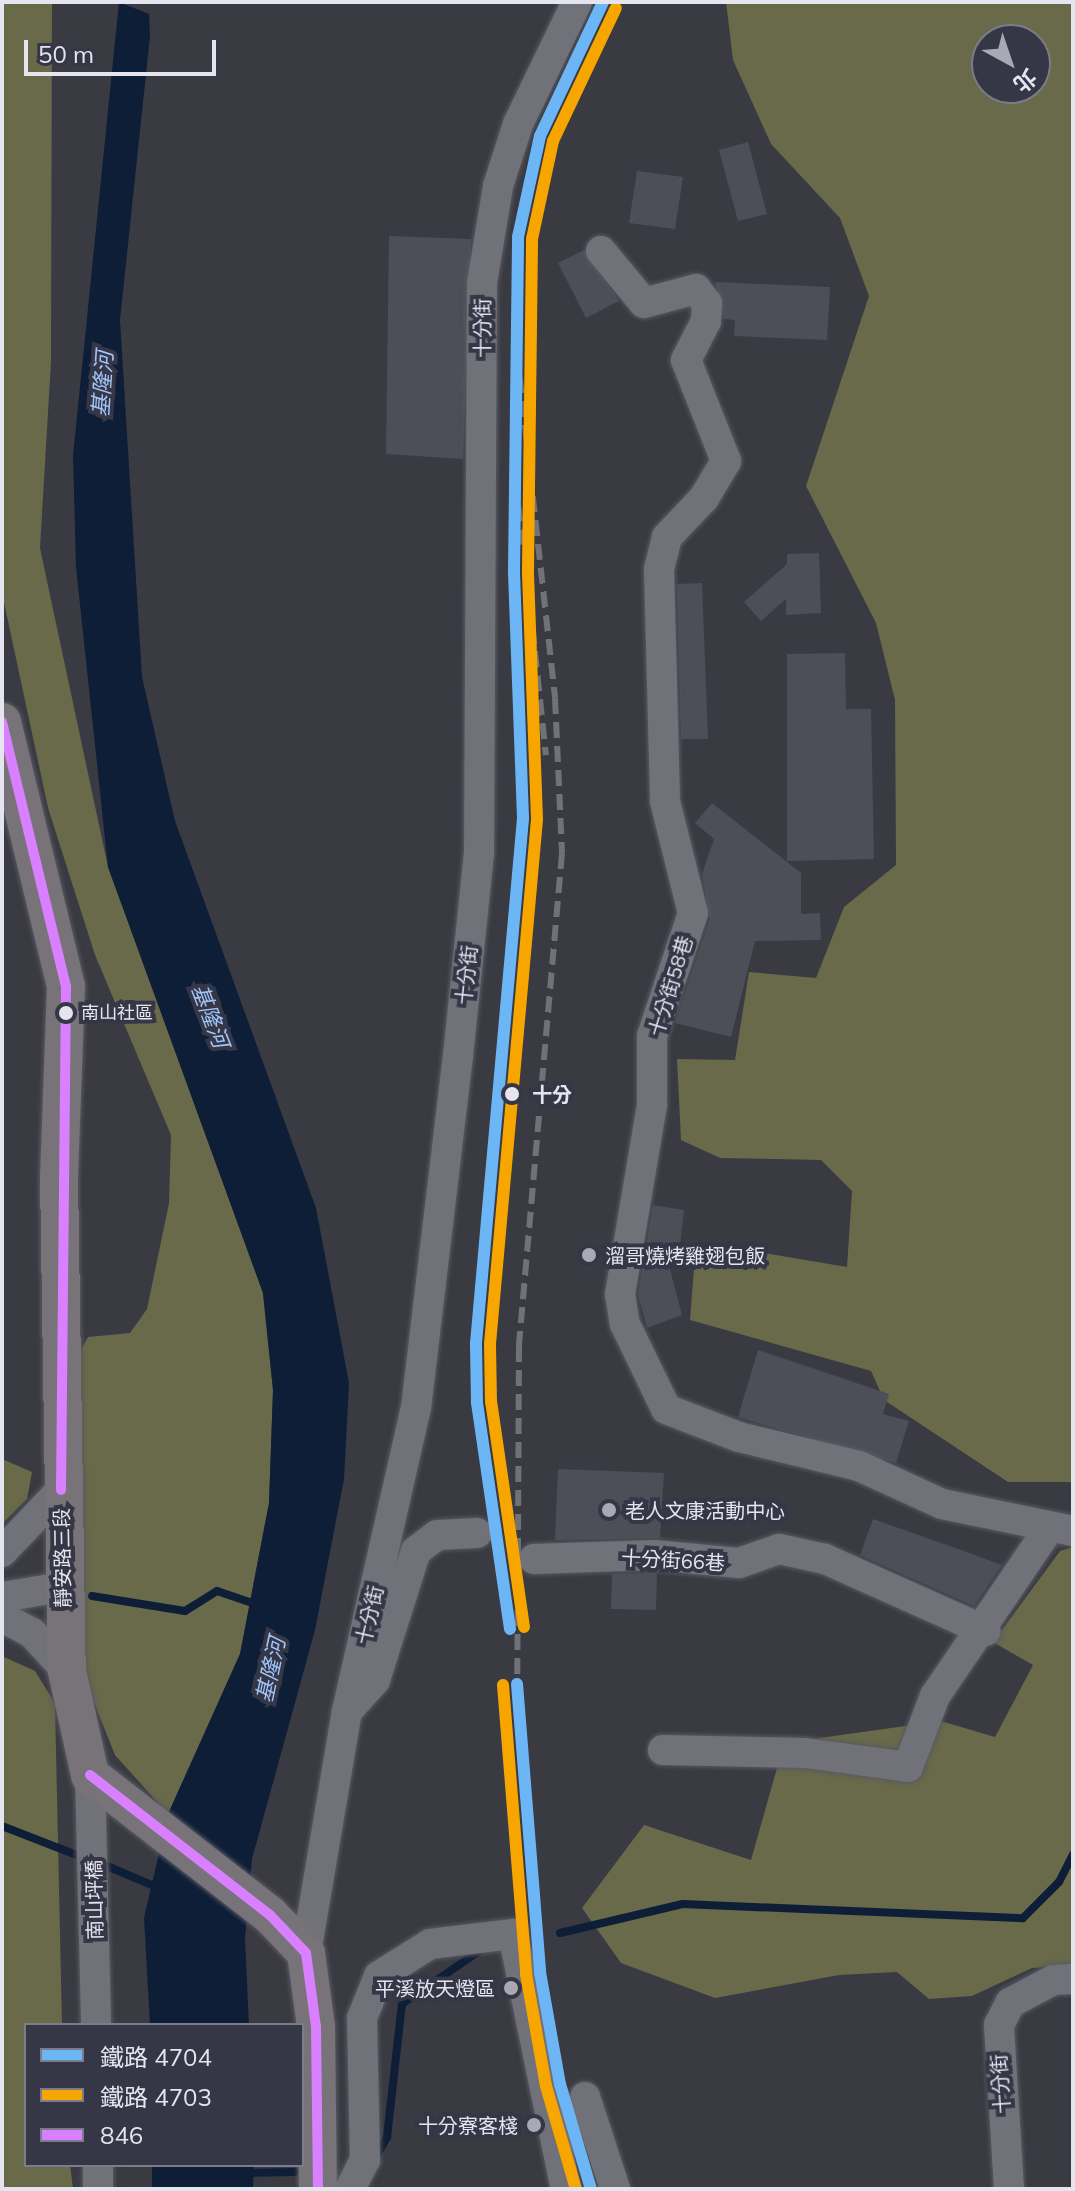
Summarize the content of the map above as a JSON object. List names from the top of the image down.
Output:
{
  "streets": {
    "main road": ["靜安路三段"],
    "street": [
      "十分街",
      "十分街58巷",
      "十分街66巷",
      "南山坪橋"
    ]
  },
  "crossings": [
    ["靜安路三段", "南山坪橋"]
  ],
  "water": ["基隆河"],
  "places": [
    "南山社區",
    "十分",
    "溜哥燒烤雞翅包飯",
    "老人文康活動中心",
    "平溪放天燈區",
    "十分寮客棧"
  ],
  "lines": ["rail line 4704", "rail line 4703", "transit line 846"],
  "legend": ["鐵路 4704", "鐵路 4703", "846"],
  "scale_bar": "50 m",
  "north": "bottom right"
}
